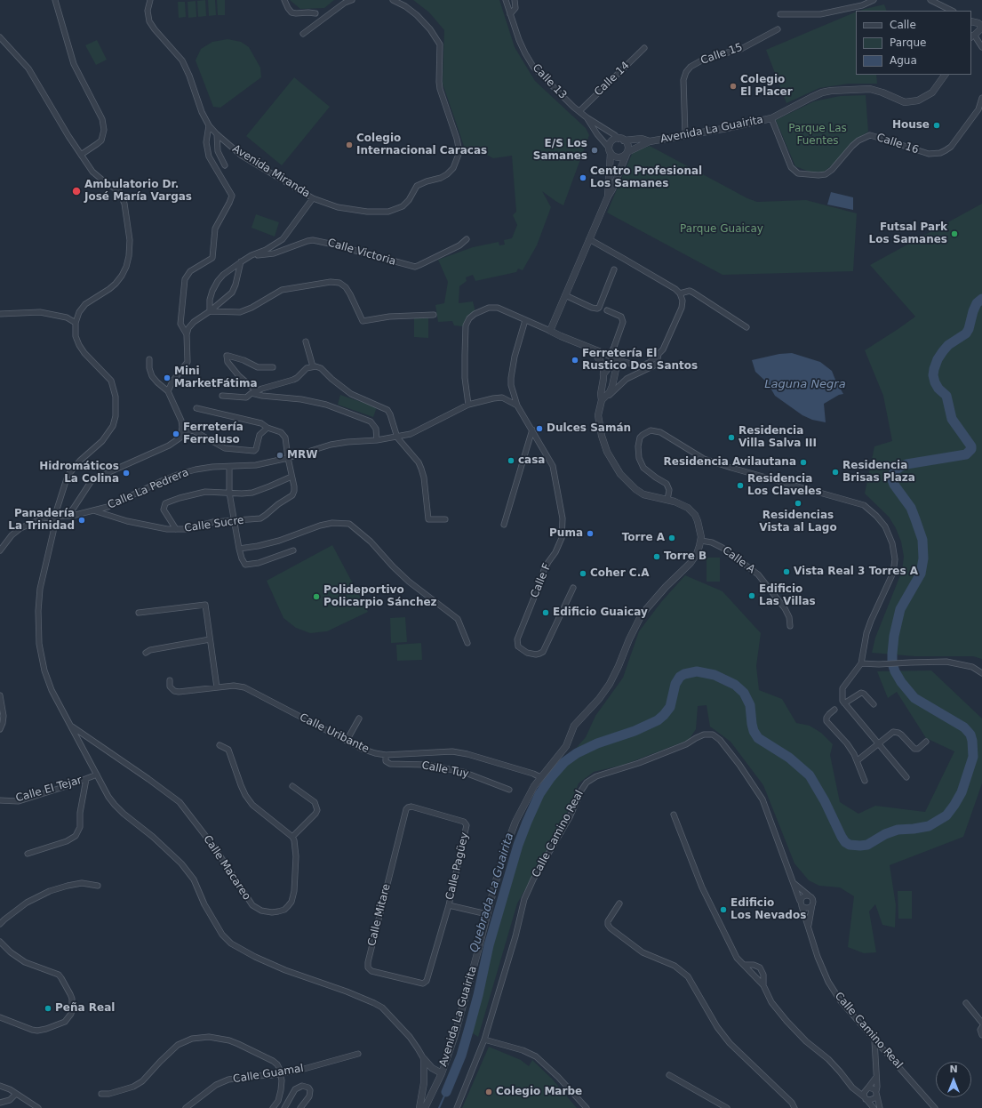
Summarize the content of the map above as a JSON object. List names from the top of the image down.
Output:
{
  "streets": {
    "street": [
      "Calle 15",
      "Calle 14",
      "Calle 13",
      "Avenida La Guairita",
      "Calle 16",
      "Avenida Miranda",
      "Calle Victoria",
      "Calle La Pedrera",
      "Calle Sucre",
      "Calle A",
      "Calle F",
      "Calle Uribante",
      "Calle Tuy",
      "Calle El Tejar",
      "Calle Camino Real",
      "Calle Pagüey",
      "Calle Macareo",
      "Calle Mitare",
      "Calle Guamal"
    ]
  },
  "crossings": [
    ["Calle 15", "Avenida La Guairita"],
    ["Calle 14", "Calle 13"],
    ["Calle 13", "Avenida La Guairita"],
    ["Avenida La Guairita", "Calle 16"],
    ["Avenida La Guairita", "Calle A"],
    ["Avenida La Guairita", "Calle Uribante"],
    ["Avenida La Guairita", "Calle Pagüey"],
    ["Calle La Pedrera", "Calle Sucre"],
    ["Calle La Pedrera", "Calle F"],
    ["Calle Uribante", "Calle Tuy"],
    ["Calle Pagüey", "Calle Mitare"]
  ],
  "water": ["Laguna Negra", "Quebrada La Guairita"],
  "parks": ["Parque Las Fuentes", "Parque Guaicay"],
  "places": [
    "Colegio El Placer",
    "House",
    "Colegio Internacional Caracas",
    "E/S Los Samanes",
    "Centro Profesional Los Samanes",
    "Ambulatorio Dr. José María Vargas",
    "Futsal Park Los Samanes",
    "Ferretería El Rustico Dos Santos",
    "Mini MarketFátima",
    "Dulces Samán",
    "Ferretería Ferreluso",
    "Residencia Villa Salva III",
    "MRW",
    "casa",
    "Residencia Avilautana",
    "Residencia Brisas Plaza",
    "Hidromáticos La Colina",
    "Residencia Los Claveles",
    "Residencias Vista al Lago",
    "Panadería La Trinidad",
    "Puma",
    "Torre A",
    "Torre B",
    "Vista Real 3 Torres A",
    "Coher C.A",
    "Edificio Las Villas",
    "Polideportivo Policarpio Sánchez",
    "Edificio Guaicay",
    "Edificio Los Nevados",
    "Peña Real",
    "Colegio Marbe"
  ],
  "legend": ["Calle", "Parque", "Agua"],
  "north": "top"
}
